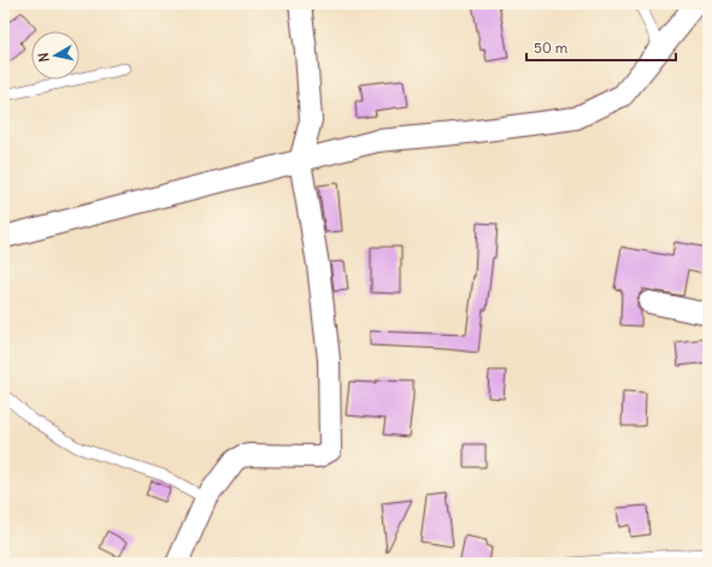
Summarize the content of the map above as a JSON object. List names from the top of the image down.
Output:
{
  "scale_bar": "50 m",
  "north": "left"
}
